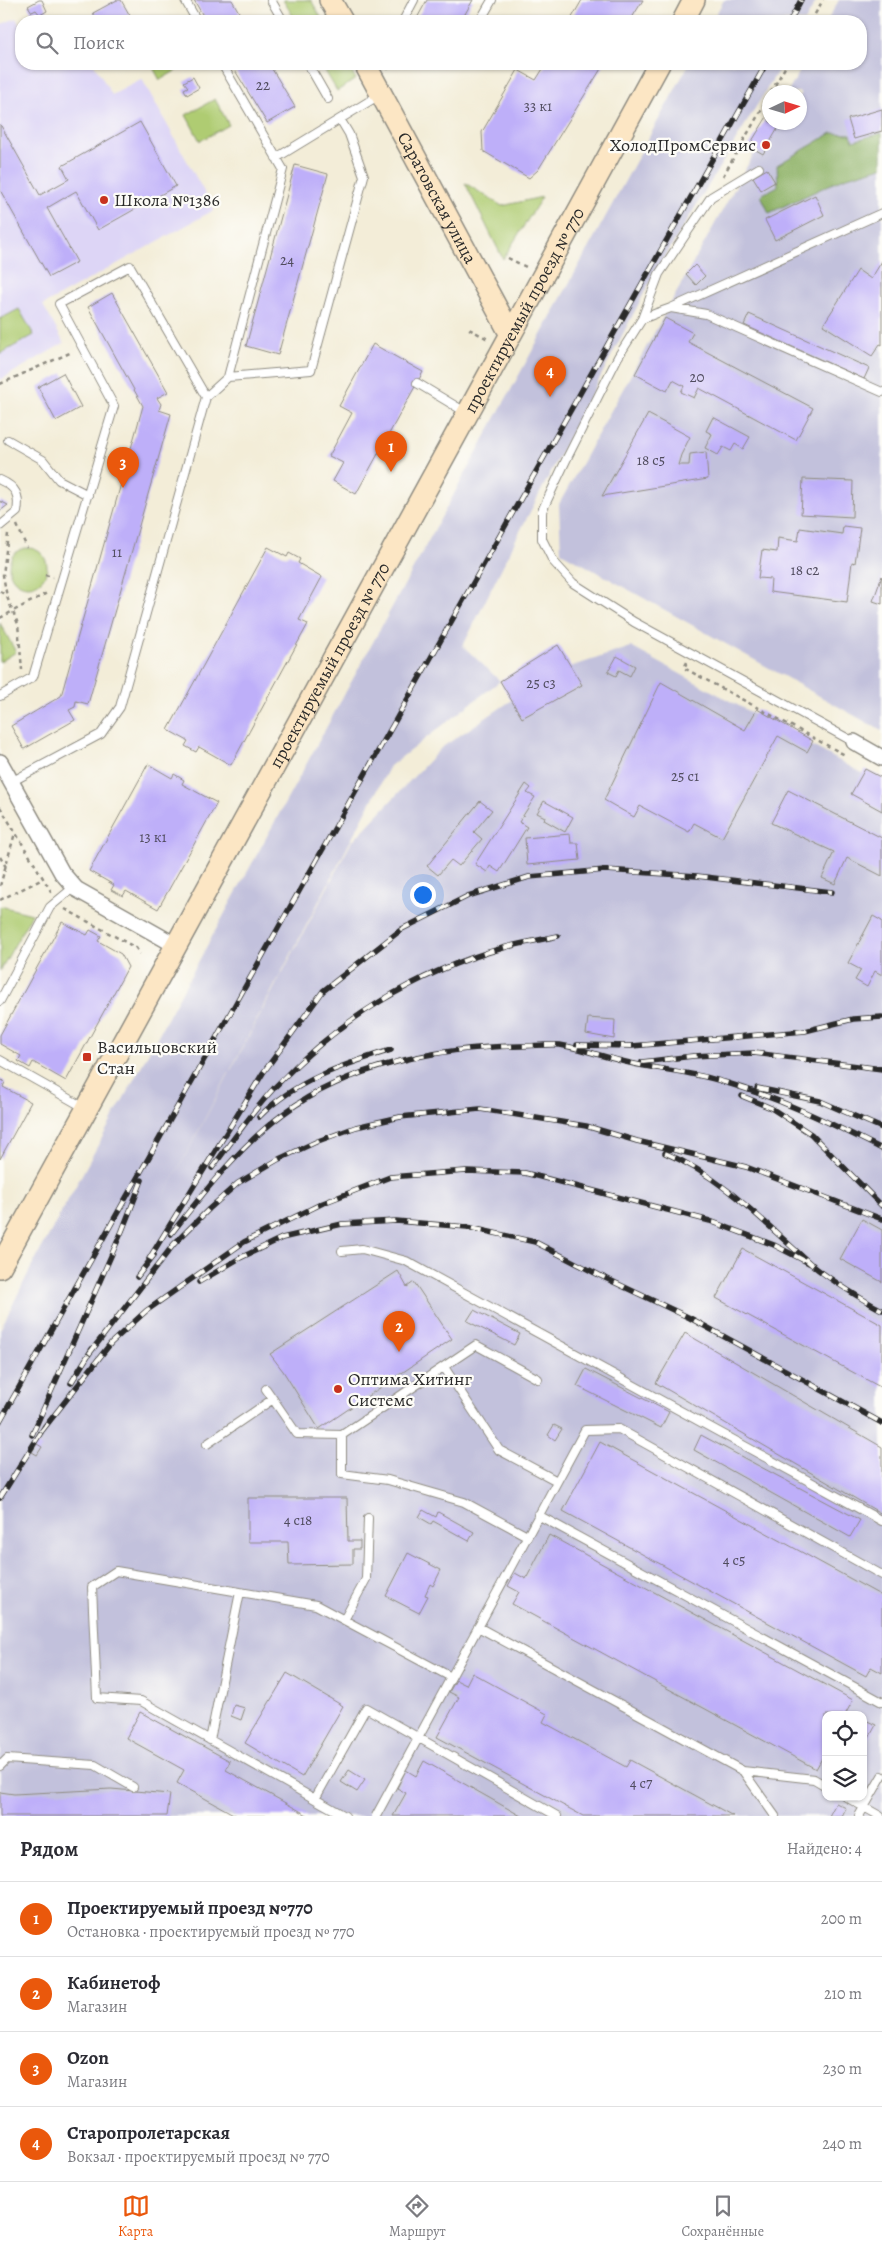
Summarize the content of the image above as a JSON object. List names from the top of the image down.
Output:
{
  "streets": {
    "street": ["Саратовская улица", "проектируемый проезд № 770"]
  },
  "crossings": [
    ["Саратовская улица", "проектируемый проезд № 770"]
  ],
  "places": {
    "other": ["ХолодПромСервис", "Школа №1386", "Оптима Хитинг Системс"],
    "transit": ["Васильцовский Стан"]
  },
  "house_numbers": [
    "22",
    "33 к1",
    "24",
    "20",
    "18 с5",
    "11",
    "18 с2",
    "25 с3",
    "25 с1",
    "13 к1",
    "4 с18",
    "4 с5",
    "4 с7"
  ],
  "north": "right",
  "page": {
    "search": "Поиск",
    "pins": [
      "4",
      "1",
      "3",
      "2"
    ],
    "heading": ["Рядом", "Найдено: 4"],
    "list": [
      {
        "mark": "1",
        "name": "Проектируемый проезд №770",
        "note": "Остановка · проектируемый проезд № 770",
        "value": "200 m"
      },
      {
        "mark": "2",
        "name": "Кабинетоф",
        "note": "Магазин",
        "value": "210 m"
      },
      {
        "mark": "3",
        "name": "Ozon",
        "note": "Магазин",
        "value": "230 m"
      },
      {
        "mark": "4",
        "name": "Старопролетарская",
        "note": "Вокзал · проектируемый проезд № 770",
        "value": "240 m"
      }
    ],
    "nav": ["Карта", "Маршрут", "Сохранённые"]
  }
}
